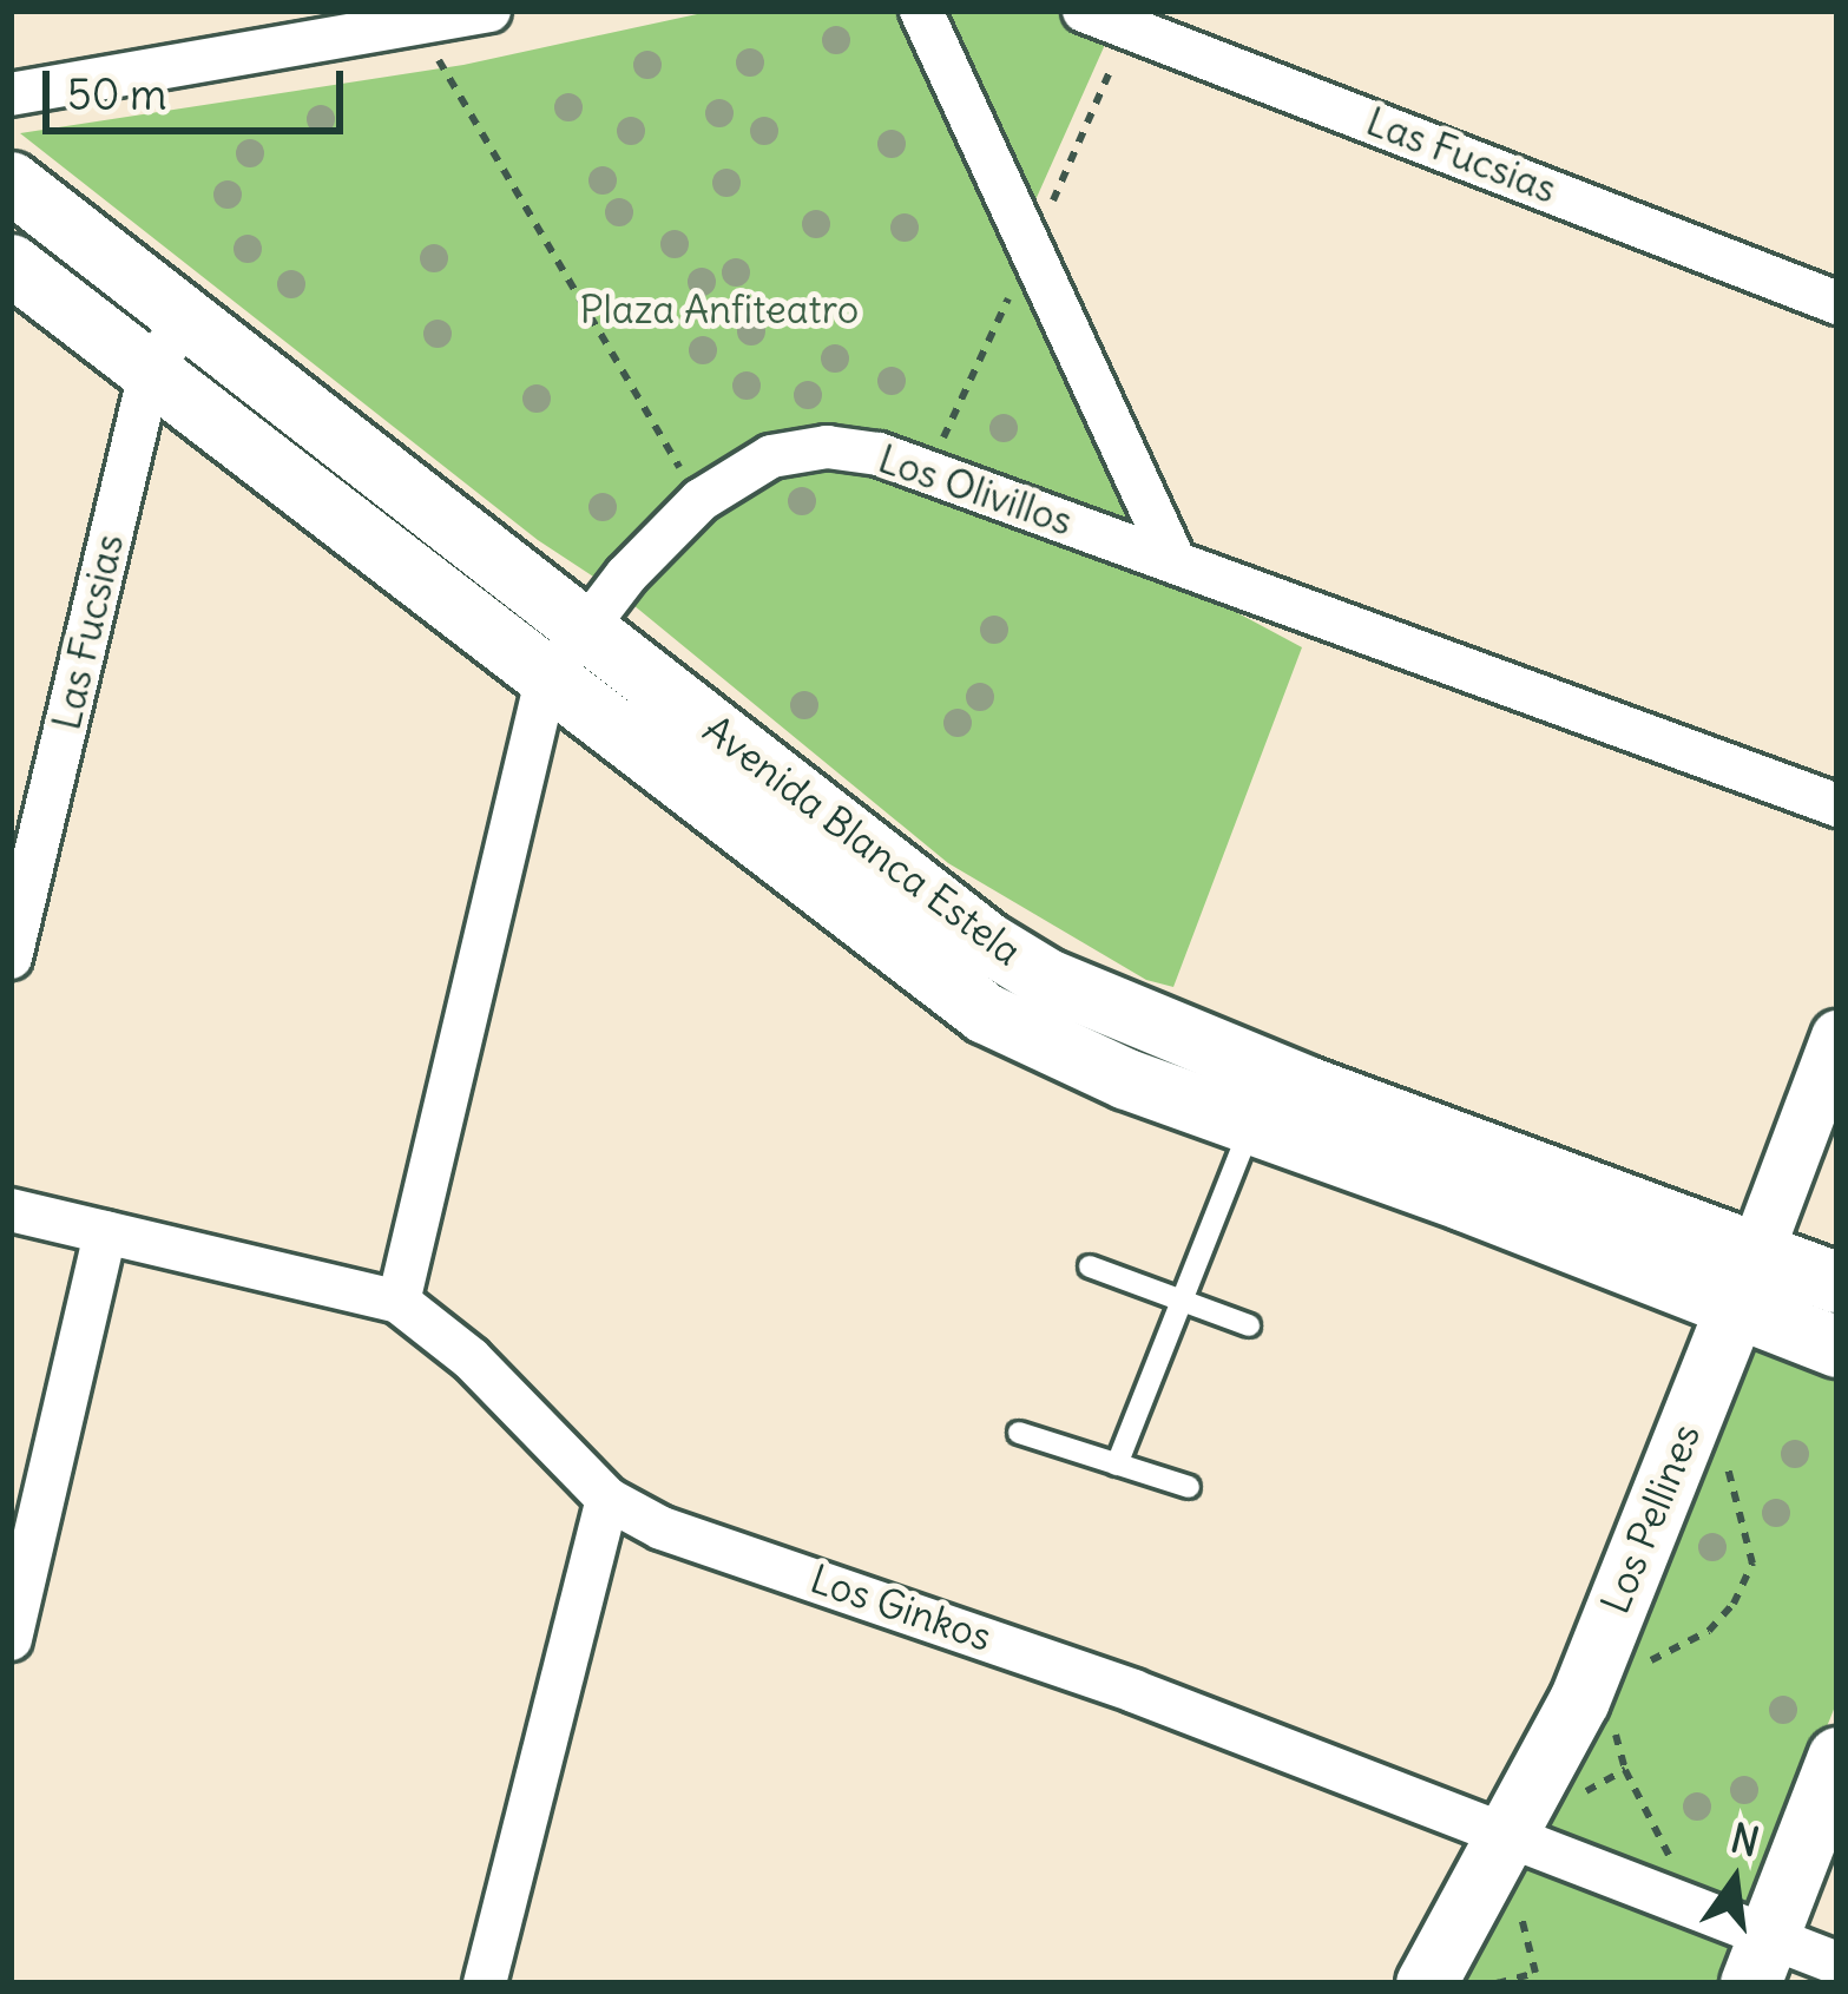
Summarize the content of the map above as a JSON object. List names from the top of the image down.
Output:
{
  "streets": {
    "main road": ["Avenida Blanca Estela", "Los Pellines"],
    "street": ["Las Fucsias", "Los Olivillos", "Los Ginkos"]
  },
  "crossings": [
    ["Las Fucsias", "Avenida Blanca Estela"],
    ["Los Olivillos", "Avenida Blanca Estela"],
    ["Los Olivillos", "Los Ginkos"],
    ["Avenida Blanca Estela", "Los Pellines"],
    ["Los Pellines", "Los Ginkos"]
  ],
  "parks": ["Plaza Anfiteatro"],
  "scale_bar": "50 m",
  "north": "top"
}
